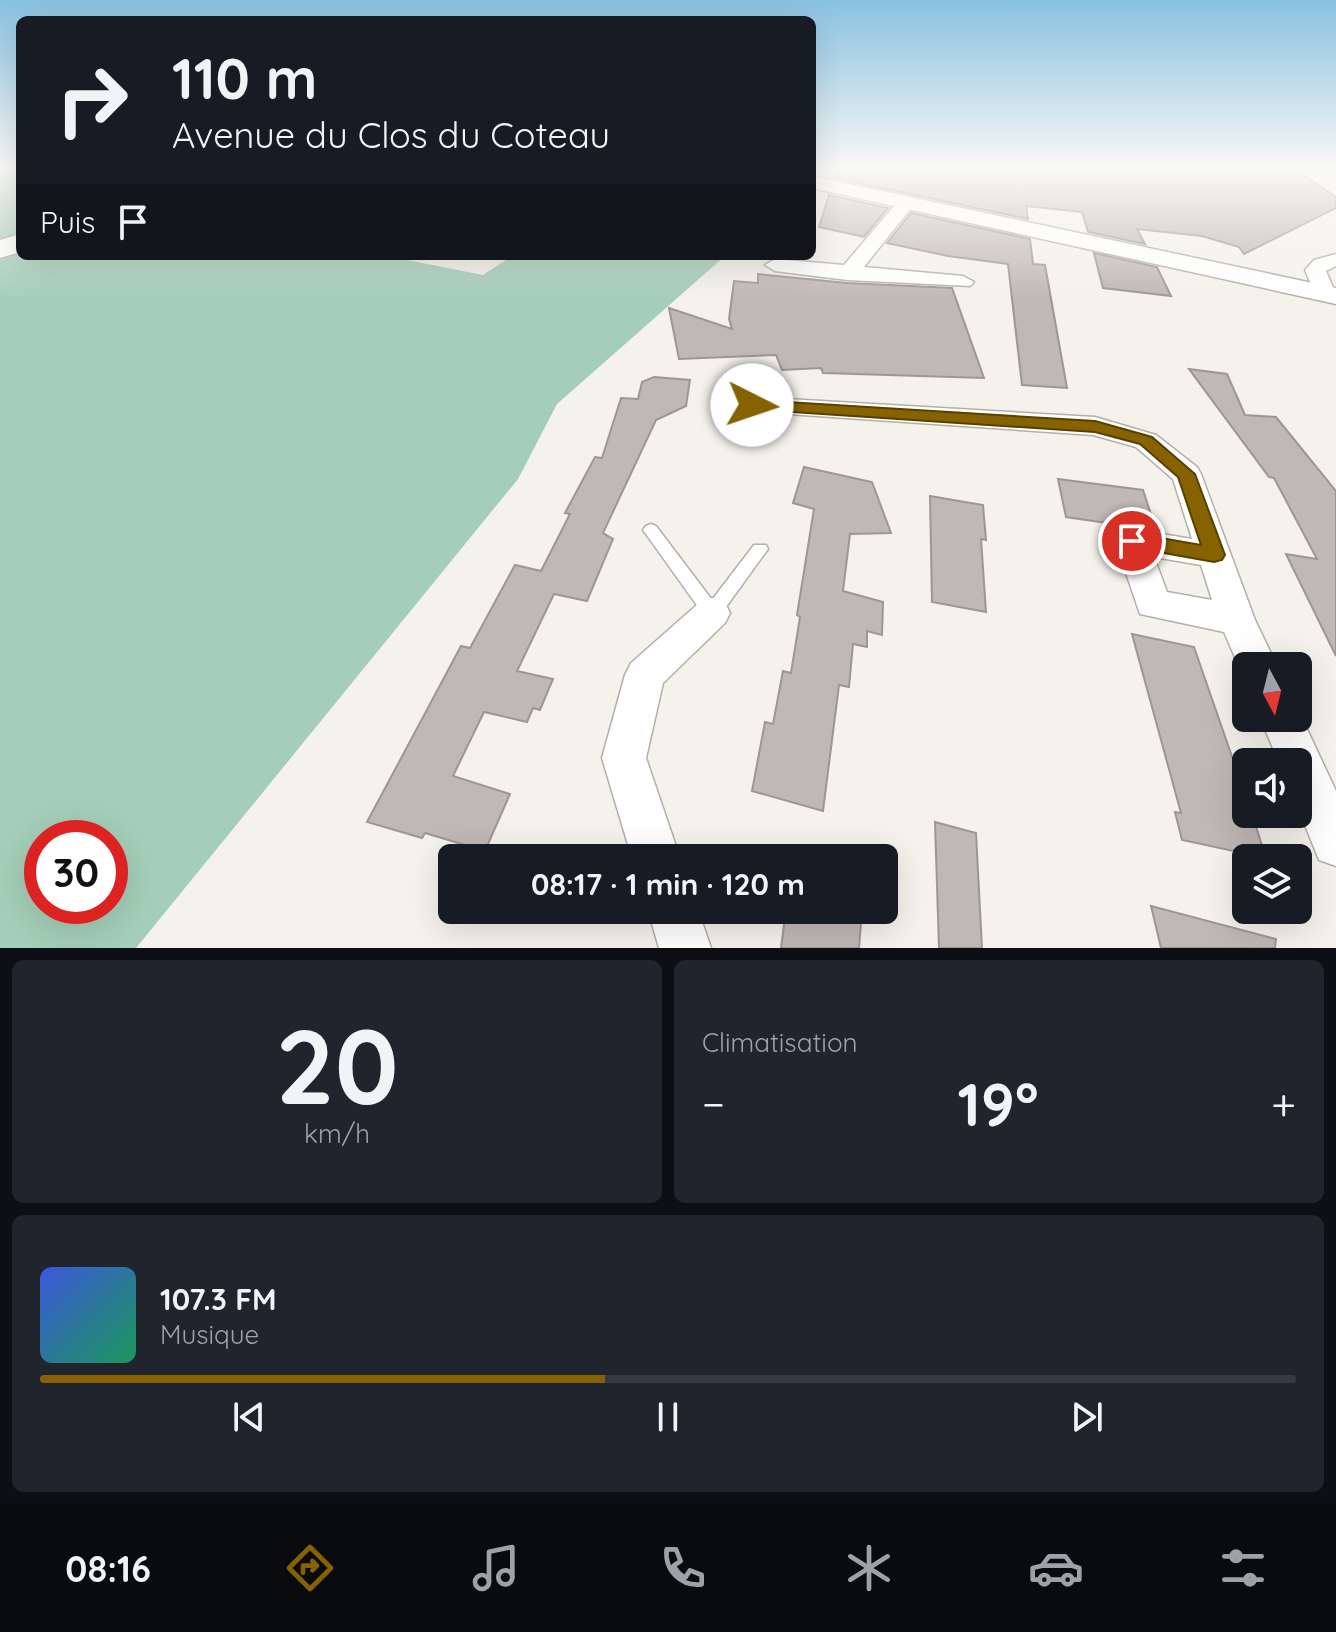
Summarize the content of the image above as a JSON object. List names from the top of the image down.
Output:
{
  "north": "bottom",
  "page": {
    "turn": ["110 m", "Avenue du Clos du Coteau"],
    "then": "Puis",
    "limit": "30",
    "trip": "08:17 · 1 min · 120 m",
    "tile": [
      ["20", "km/h"],
      "Climatisation"
    ],
    "heat": ["−", "19°", "+"],
    "song": ["107.3 FM", "Musique"],
    "tabs": "08:16"
  }
}
